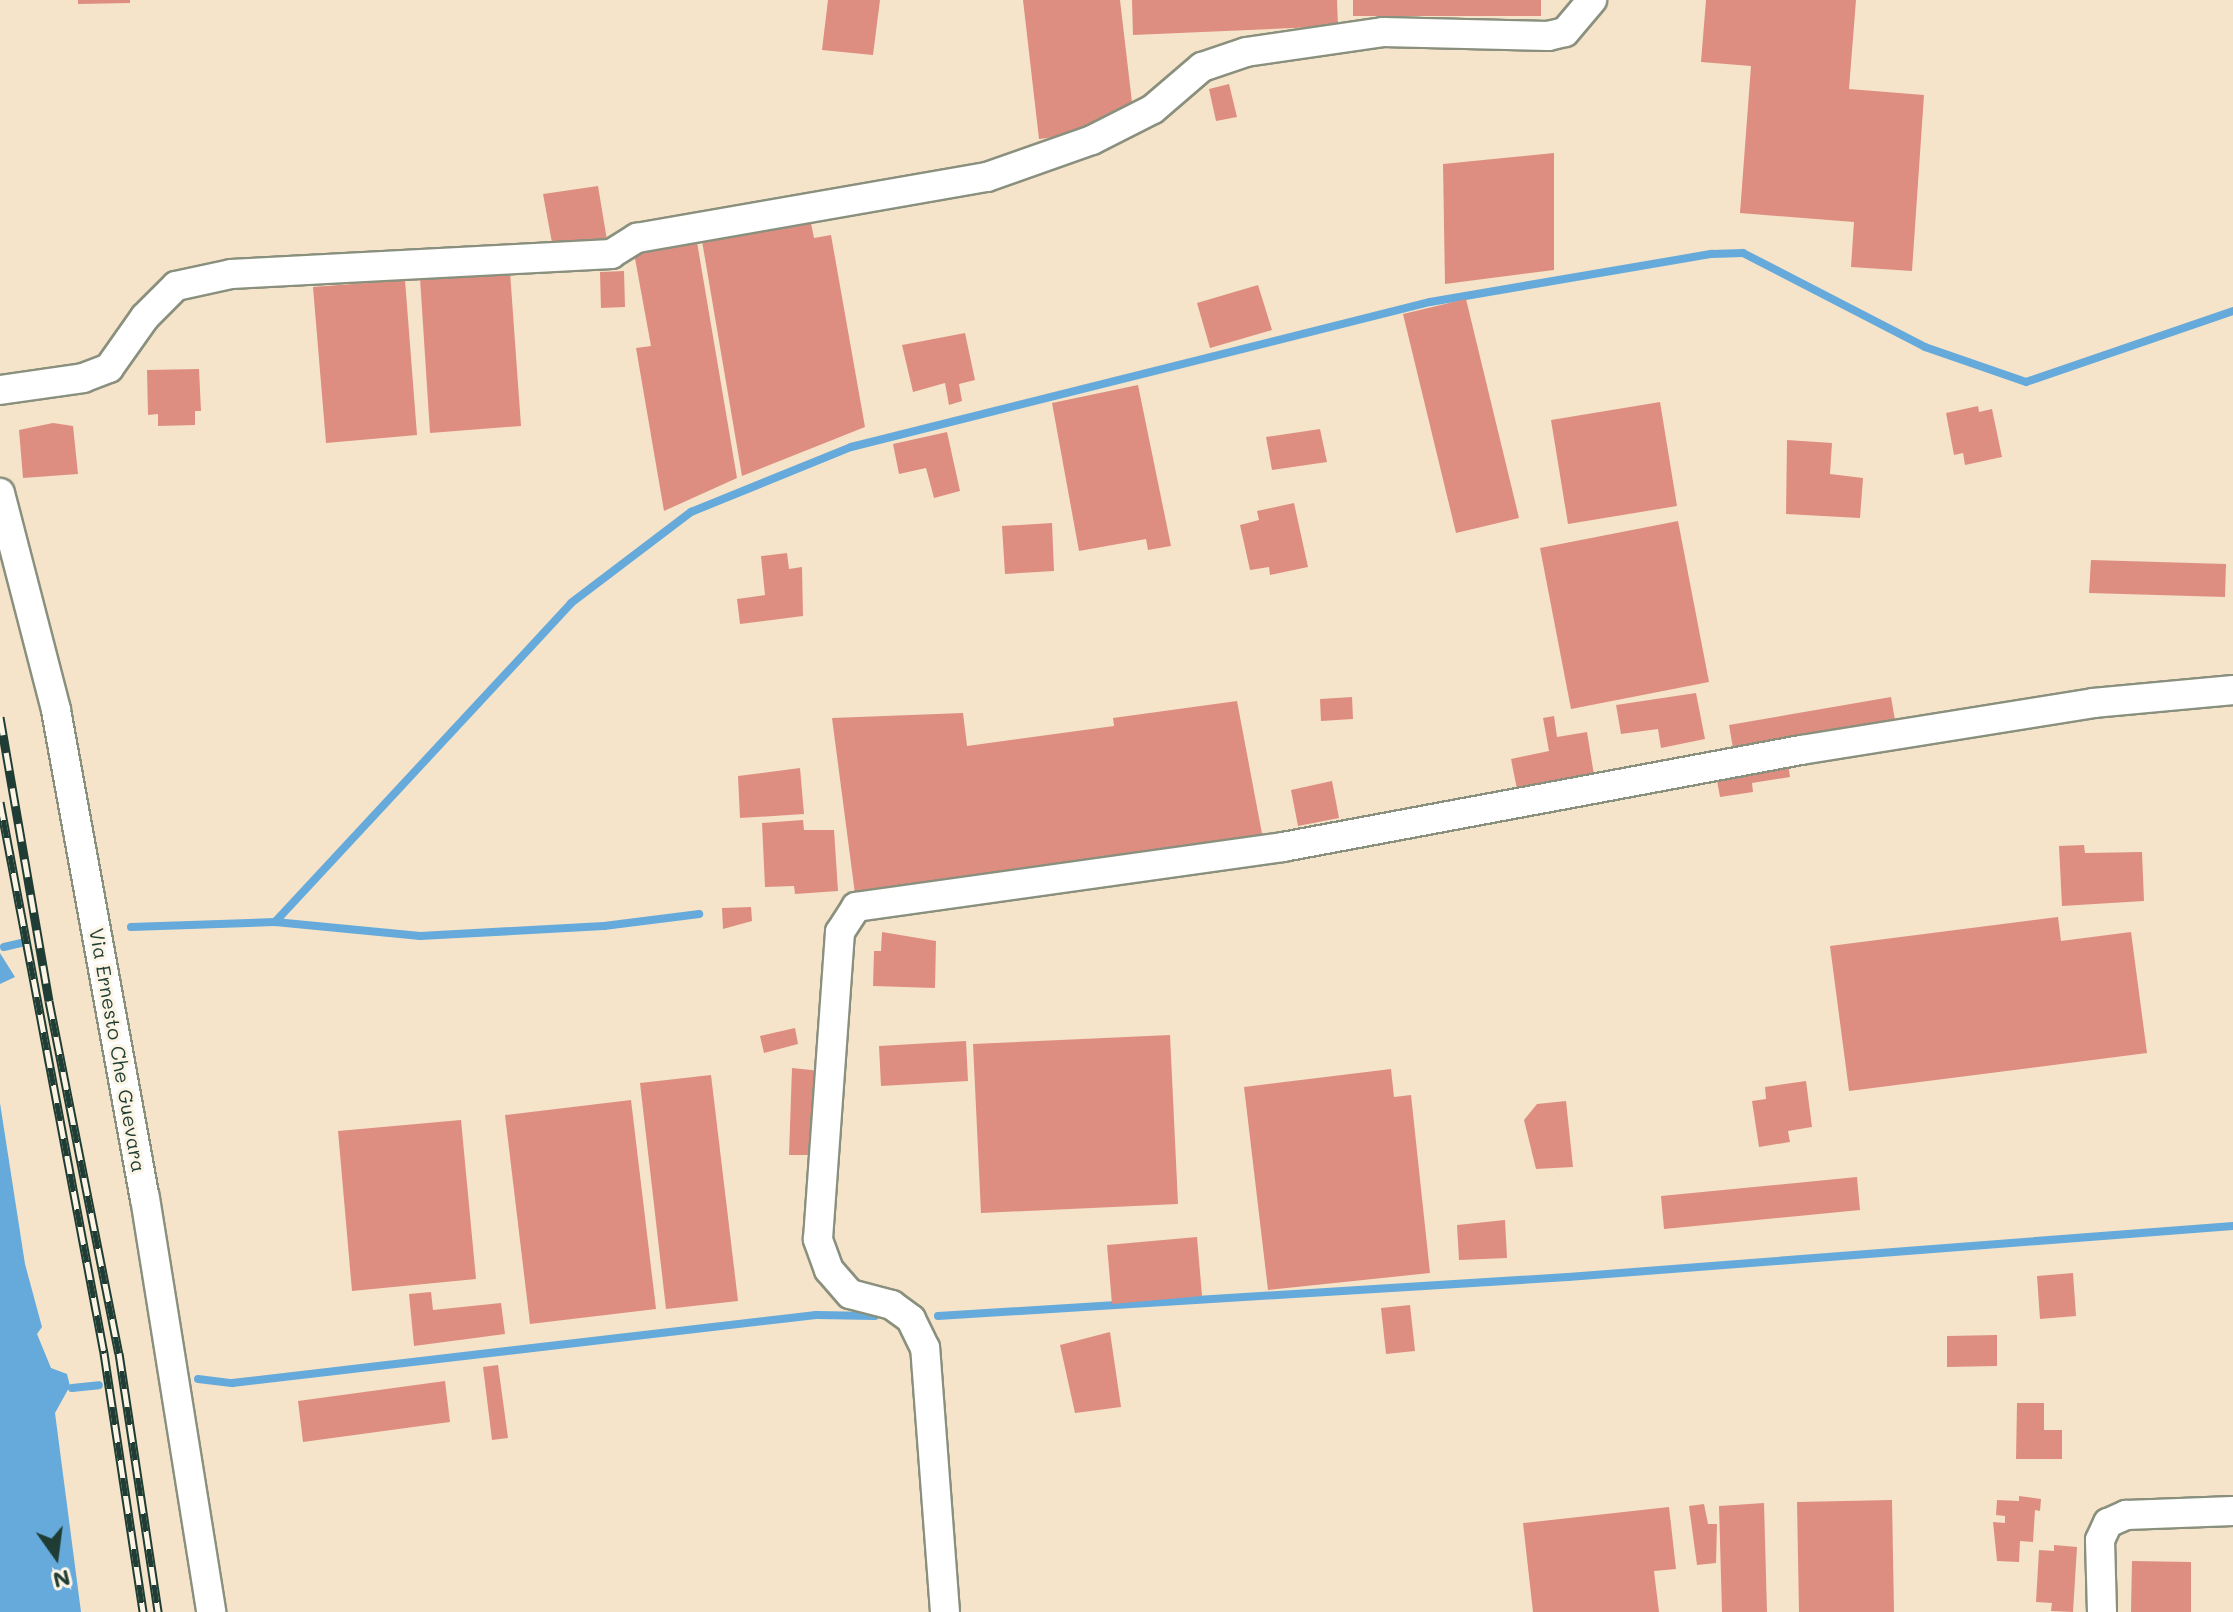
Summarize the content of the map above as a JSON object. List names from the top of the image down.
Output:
{
  "streets": {
    "street": ["Via Ernesto Che Guevara"]
  },
  "north": "bottom"
}
